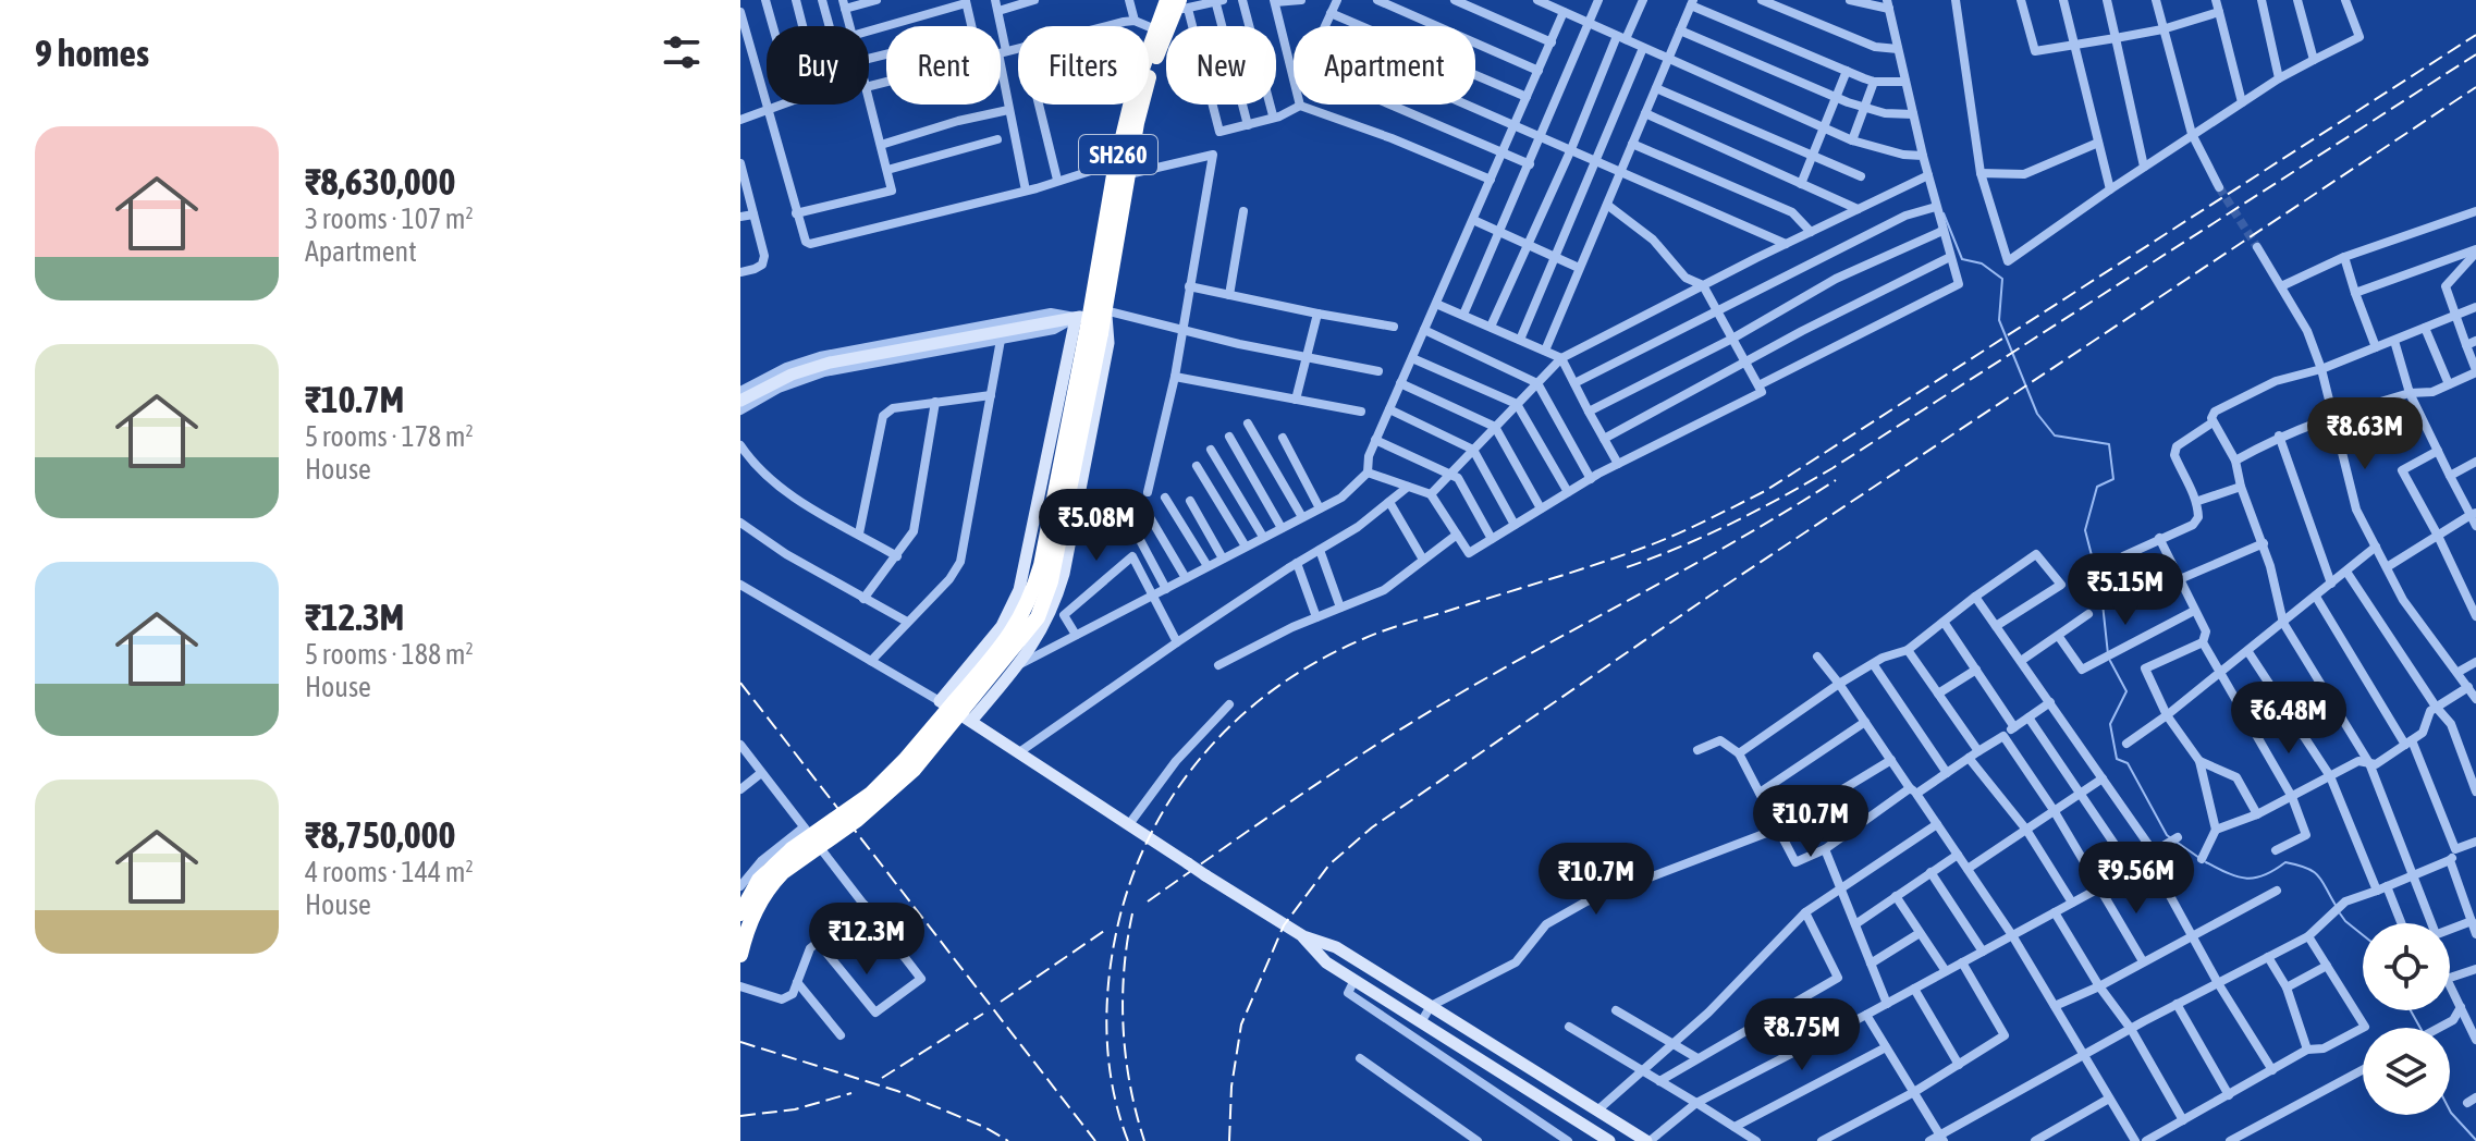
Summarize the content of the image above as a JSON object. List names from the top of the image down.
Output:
{
  "streets": {
    "highway": ["SH260"]
  },
  "page": {
    "heading": "9 homes",
    "chip": [
      "Buy",
      "Rent",
      "Filters",
      "New",
      "Apartment"
    ],
    "list": [
      {
        "name": "₹8,630,000",
        "note": "3 rooms · 107 m² · Apartment"
      },
      {
        "name": "₹10.7M",
        "note": "5 rooms · 178 m² · House"
      },
      {
        "name": "₹12.3M",
        "note": "5 rooms · 188 m² · House"
      },
      {
        "name": "₹8,750,000",
        "note": "4 rooms · 144 m² · House"
      }
    ],
    "price": [
      "₹8.63M",
      "₹5.08M",
      "₹5.15M",
      "₹6.48M",
      "₹10.7M",
      "₹9.56M",
      "₹10.7M",
      "₹12.3M",
      "₹8.75M"
    ]
  }
}
